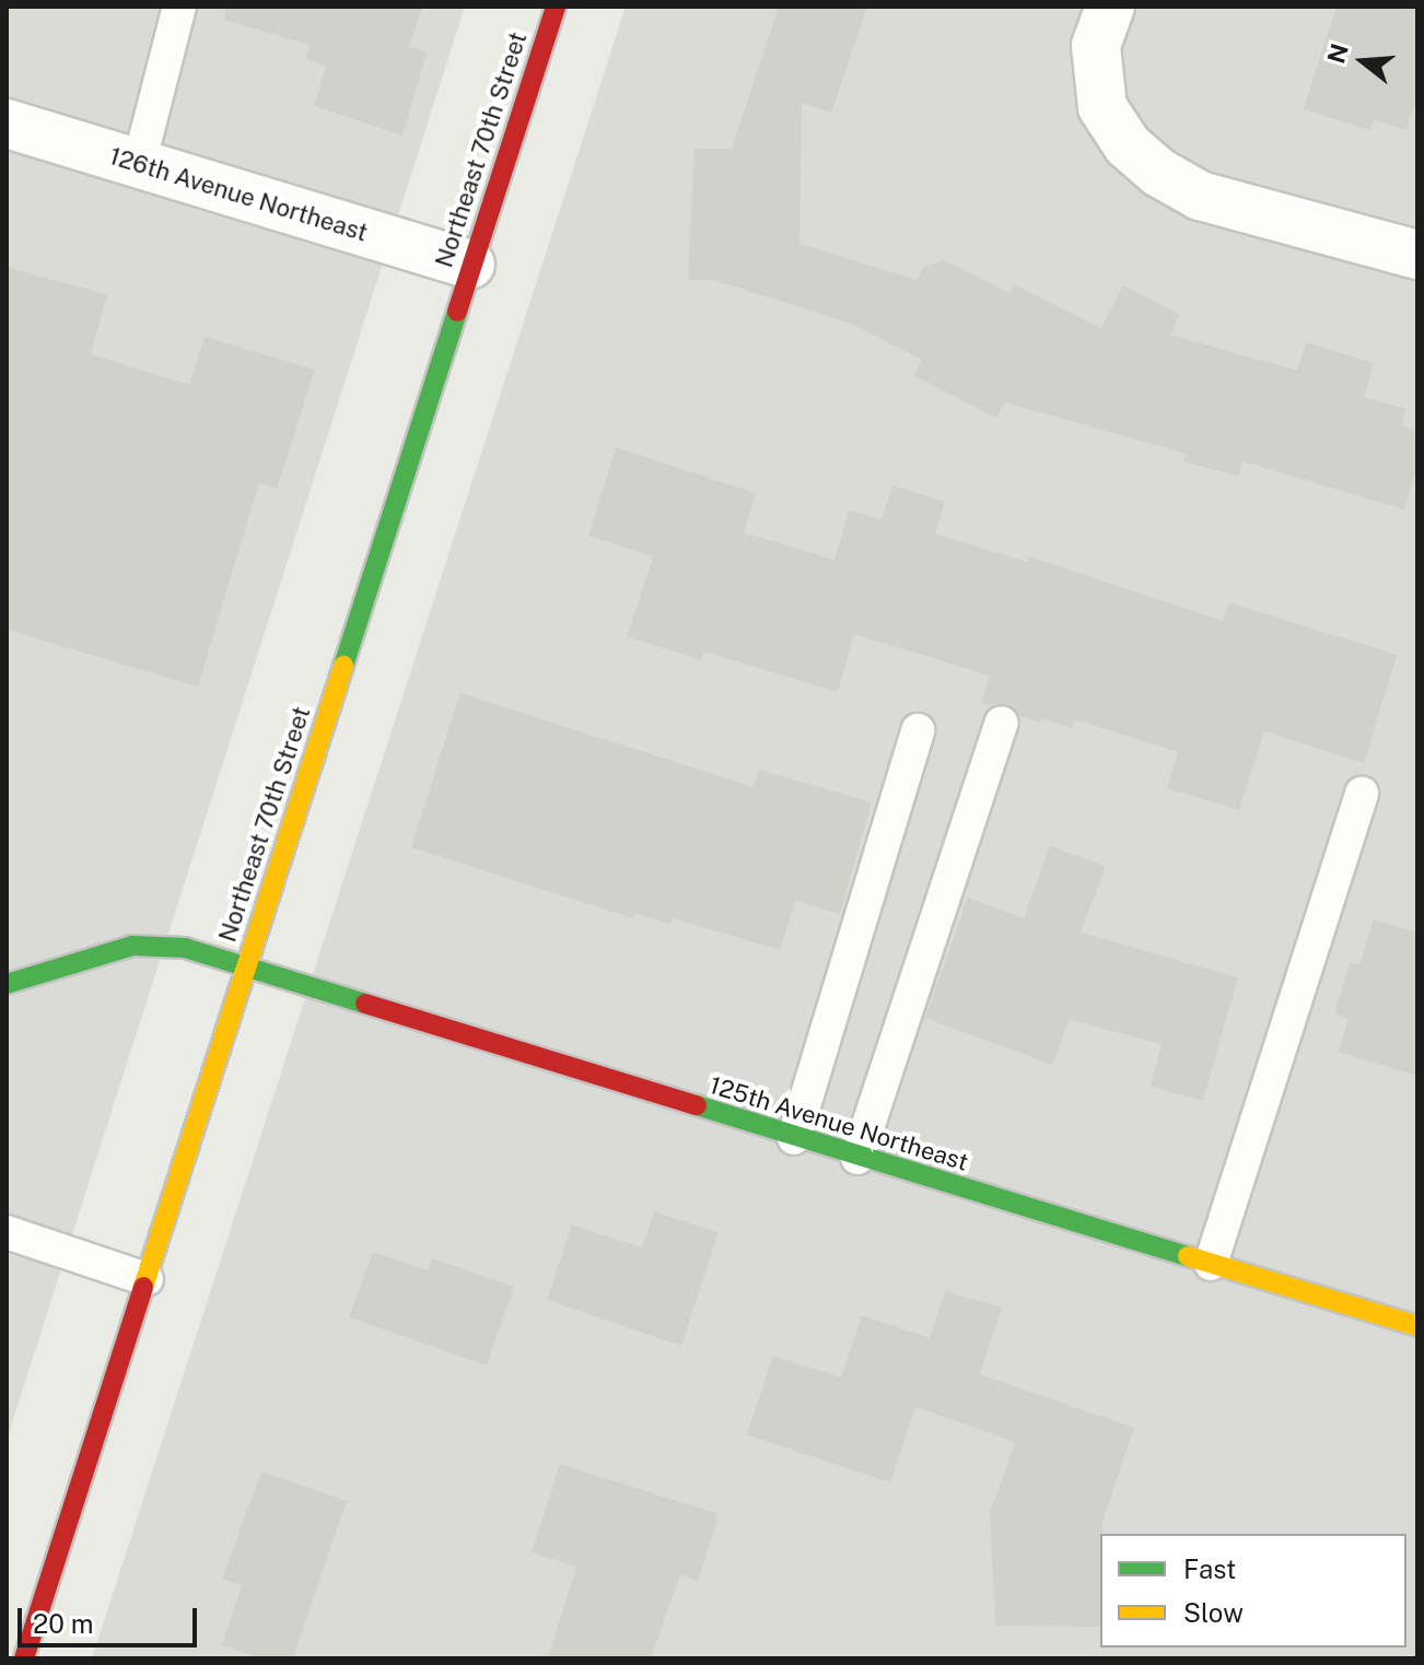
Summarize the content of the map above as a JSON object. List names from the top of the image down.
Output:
{
  "streets": {
    "main road": ["Northeast 70th Street", "125th Avenue Northeast"],
    "street": ["126th Avenue Northeast"]
  },
  "crossings": [
    ["Northeast 70th Street", "126th Avenue Northeast"],
    ["Northeast 70th Street", "125th Avenue Northeast"]
  ],
  "legend": ["Fast", "Slow"],
  "scale_bar": "20 m",
  "north": "left"
}
